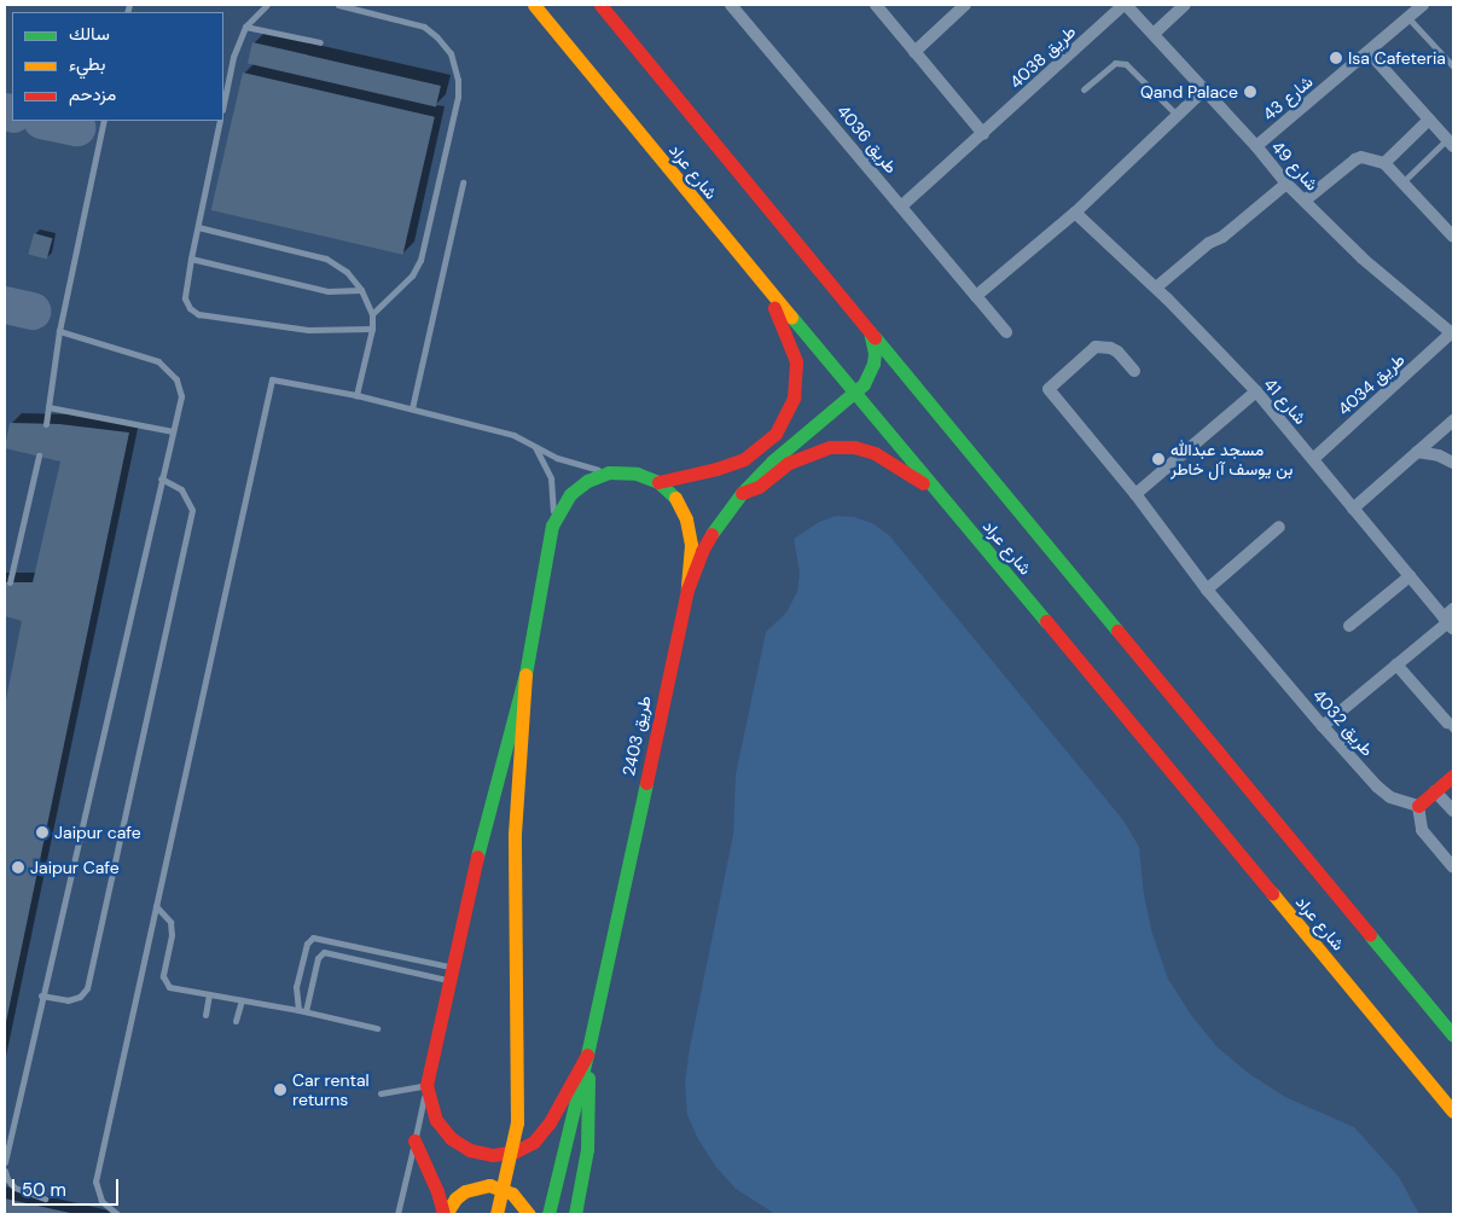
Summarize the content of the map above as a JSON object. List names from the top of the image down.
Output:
{
  "streets": {
    "main road": ["شارع عراد", "طريق 2403"],
    "street": [
      "طريق 4038",
      "شارع 43",
      "طريق 4036",
      "شارع 49",
      "طريق 4034",
      "شارع 41",
      "طريق 4032"
    ]
  },
  "crossings": [
    ["طريق 4038", "طريق 4036"],
    ["طريق 4038", "شارع 49"],
    ["شارع 43", "شارع 49"],
    ["شارع 49", "طريق 4034"],
    ["شارع عراد", "طريق 2403"],
    ["طريق 4034", "شارع 41"]
  ],
  "places": [
    "Isa Cafeteria",
    "Qand Palace",
    "مسجد عبدالله بن يوسف آل خاطر",
    "Jaipur cafe",
    "Jaipur Cafe",
    "Car rental returns"
  ],
  "legend": ["سالك", "بطيء", "مزدحم"],
  "scale_bar": "50 m"
}
